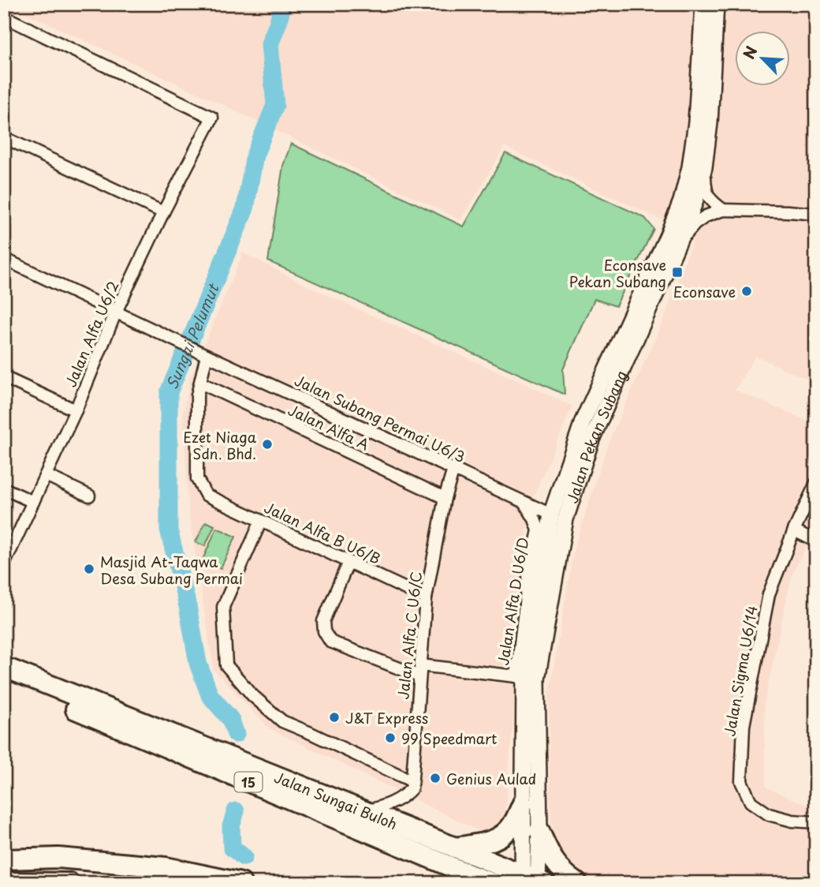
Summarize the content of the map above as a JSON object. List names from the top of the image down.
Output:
{
  "streets": {
    "highway": ["15", "Jalan Sungai Buloh"],
    "main road": ["Jalan Pekan Subang"],
    "street": [
      "Jalan Alfa U6/2",
      "Jalan Subang Permai U6/3",
      "Jalan Alfa A",
      "Jalan Alfa B U6/B",
      "Jalan Alfa D U6/D",
      "Jalan Alfa C U6/C",
      "Jalan Sigma U6/14"
    ]
  },
  "crossings": [
    ["Jalan Alfa U6/2", "Jalan Subang Permai U6/3"],
    ["Jalan Subang Permai U6/3", "Jalan Pekan Subang"],
    ["Jalan Subang Permai U6/3", "Jalan Alfa D U6/D"],
    ["Jalan Subang Permai U6/3", "Jalan Alfa C U6/C"],
    ["Jalan Alfa A", "Jalan Alfa B U6/B"],
    ["Jalan Alfa A", "Jalan Alfa C U6/C"],
    ["Jalan Pekan Subang", "Jalan Alfa D U6/D"],
    ["Jalan Pekan Subang", "Jalan Sungai Buloh"],
    ["Jalan Alfa B U6/B", "Jalan Alfa C U6/C"]
  ],
  "water": ["Sungai Pelumut"],
  "places": {
    "transit": ["Econsave Pekan Subang"],
    "other": [
      "Econsave",
      "Ezet Niaga Sdn. Bhd.",
      "Masjid At-Taqwa Desa Subang Permai",
      "J&T Express",
      "99 Speedmart",
      "Genius Aulad"
    ]
  },
  "north": "top left"
}
